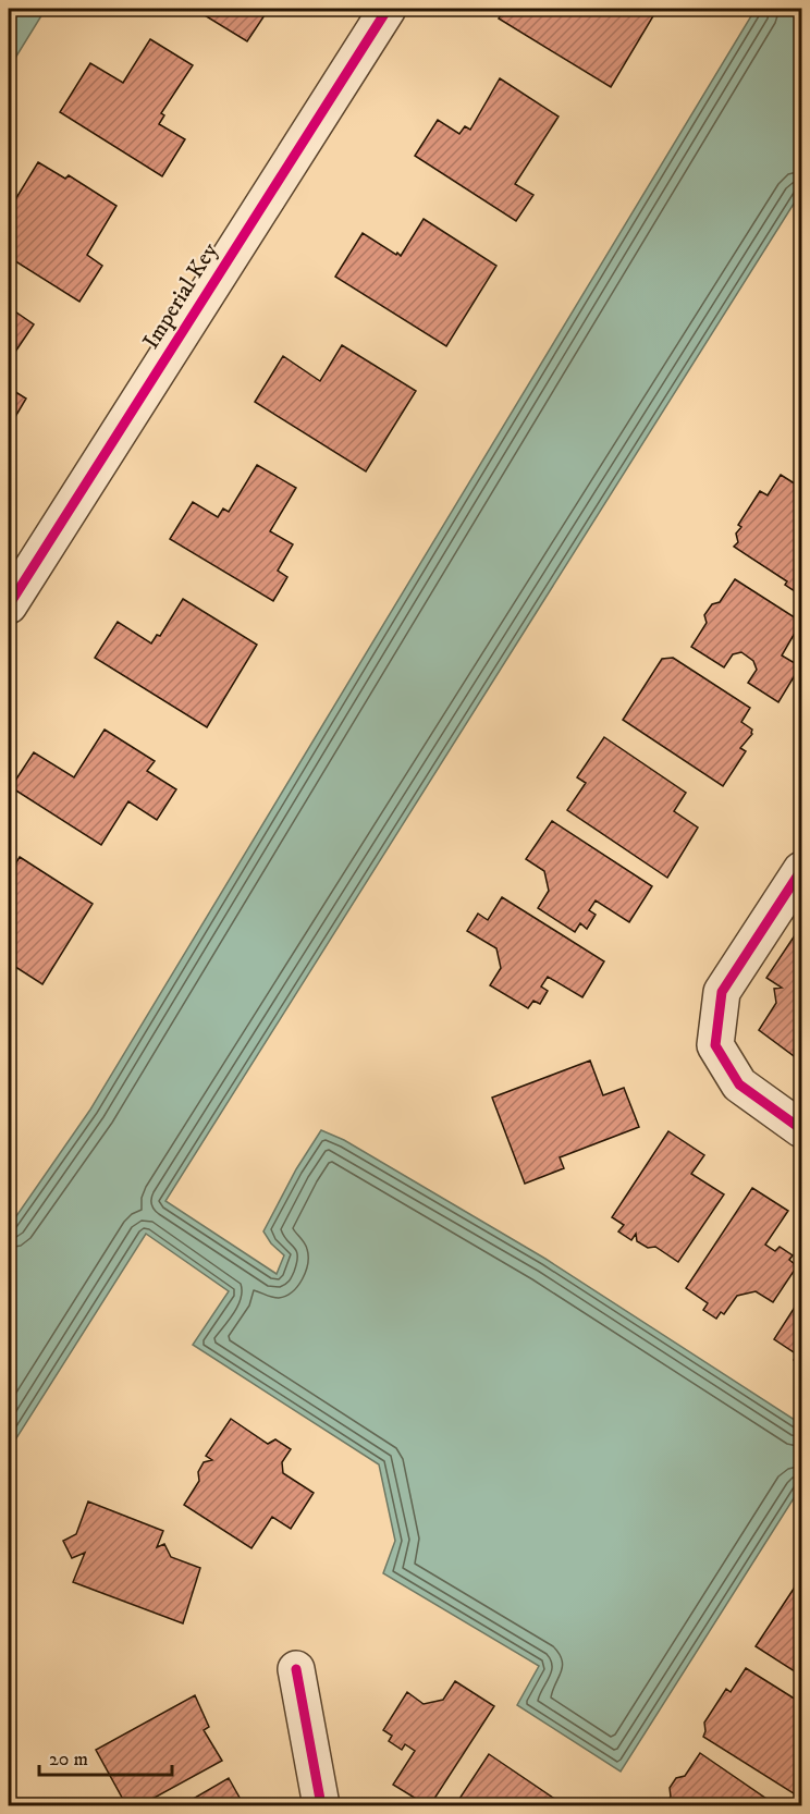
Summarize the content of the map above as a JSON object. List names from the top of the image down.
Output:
{
  "streets": {
    "street": ["Imperial Key"]
  },
  "scale_bar": "20 m"
}
